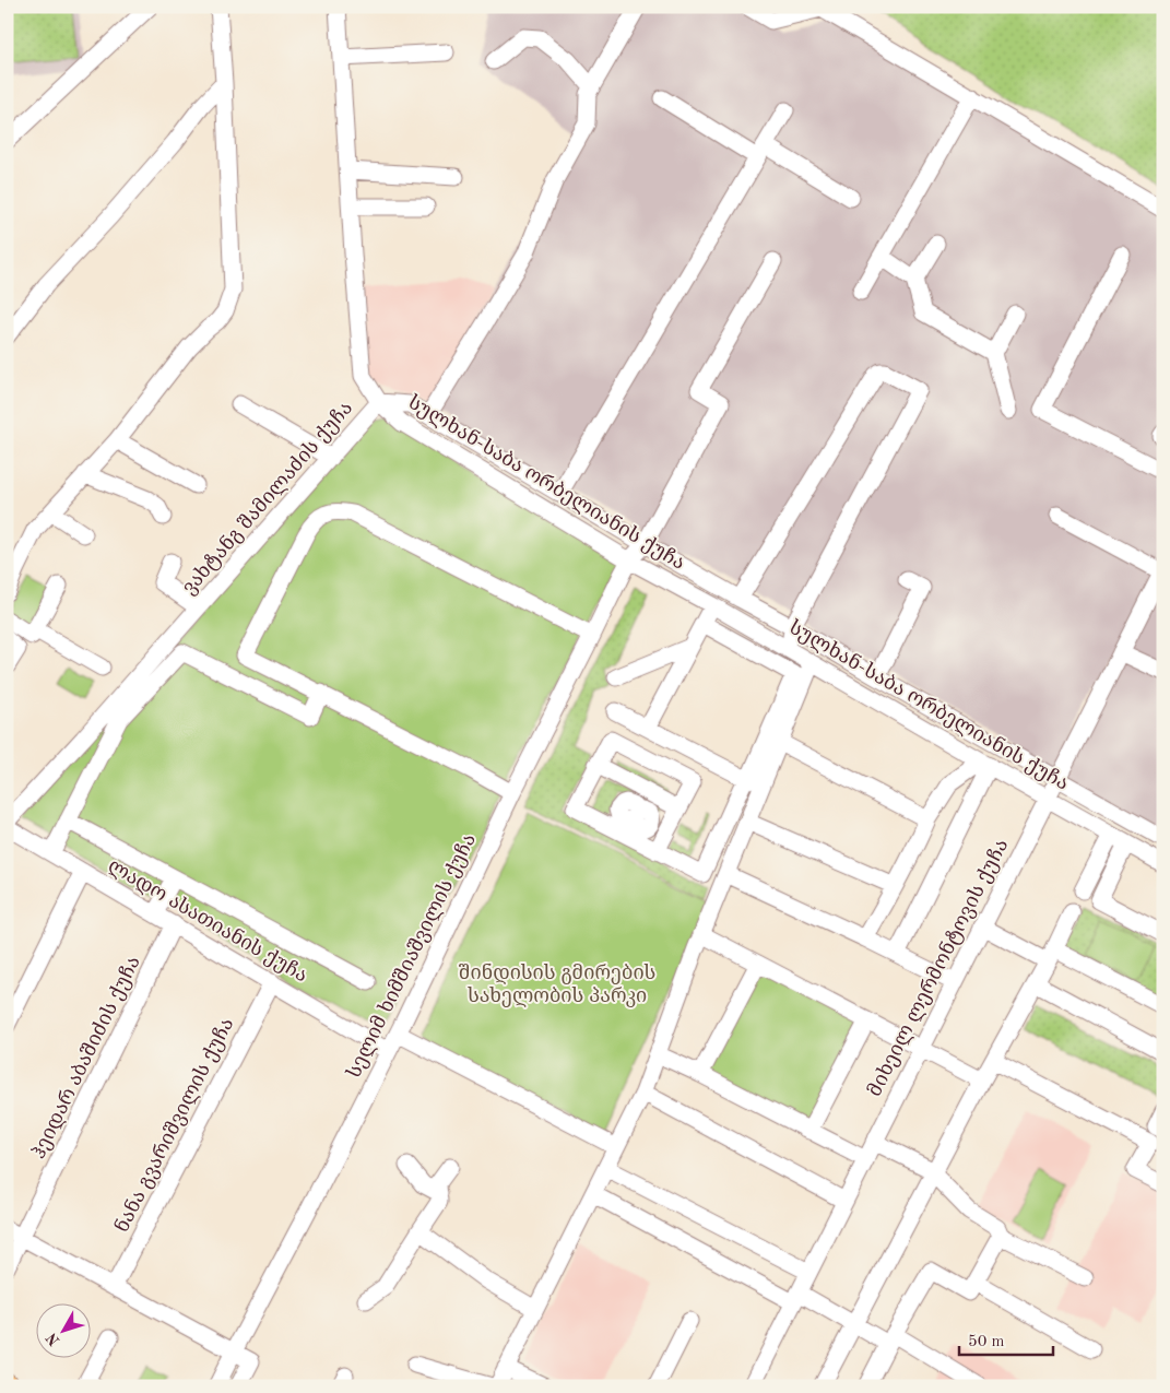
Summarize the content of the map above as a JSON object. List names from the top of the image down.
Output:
{
  "streets": {
    "street": [
      "სულხან-საბა ორბელიანის ქუჩა",
      "ვახტანგ შამილაძის ქუჩა",
      "ლადო ასათიანის ქუჩა",
      "სელიმ ხიმშიაშვილის ქუჩა",
      "მიხეილ ლერმონტოვის ქუჩა",
      "ჰეიდარ აბაშიძის ქუჩა",
      "ნანა გვარიშვილის ქუჩა"
    ]
  },
  "crossings": [
    ["სულხან-საბა ორბელიანის ქუჩა", "ვახტანგ შამილაძის ქუჩა"],
    ["სულხან-საბა ორბელიანის ქუჩა", "სელიმ ხიმშიაშვილის ქუჩა"],
    ["სულხან-საბა ორბელიანის ქუჩა", "მიხეილ ლერმონტოვის ქუჩა"],
    ["ლადო ასათიანის ქუჩა", "სელიმ ხიმშიაშვილის ქუჩა"],
    ["ლადო ასათიანის ქუჩა", "ჰეიდარ აბაშიძის ქუჩა"],
    ["ლადო ასათიანის ქუჩა", "ნანა გვარიშვილის ქუჩა"]
  ],
  "parks": ["შინდისის გმირების სახელობის პარკი"],
  "scale_bar": "50 m",
  "north": "bottom left"
}
